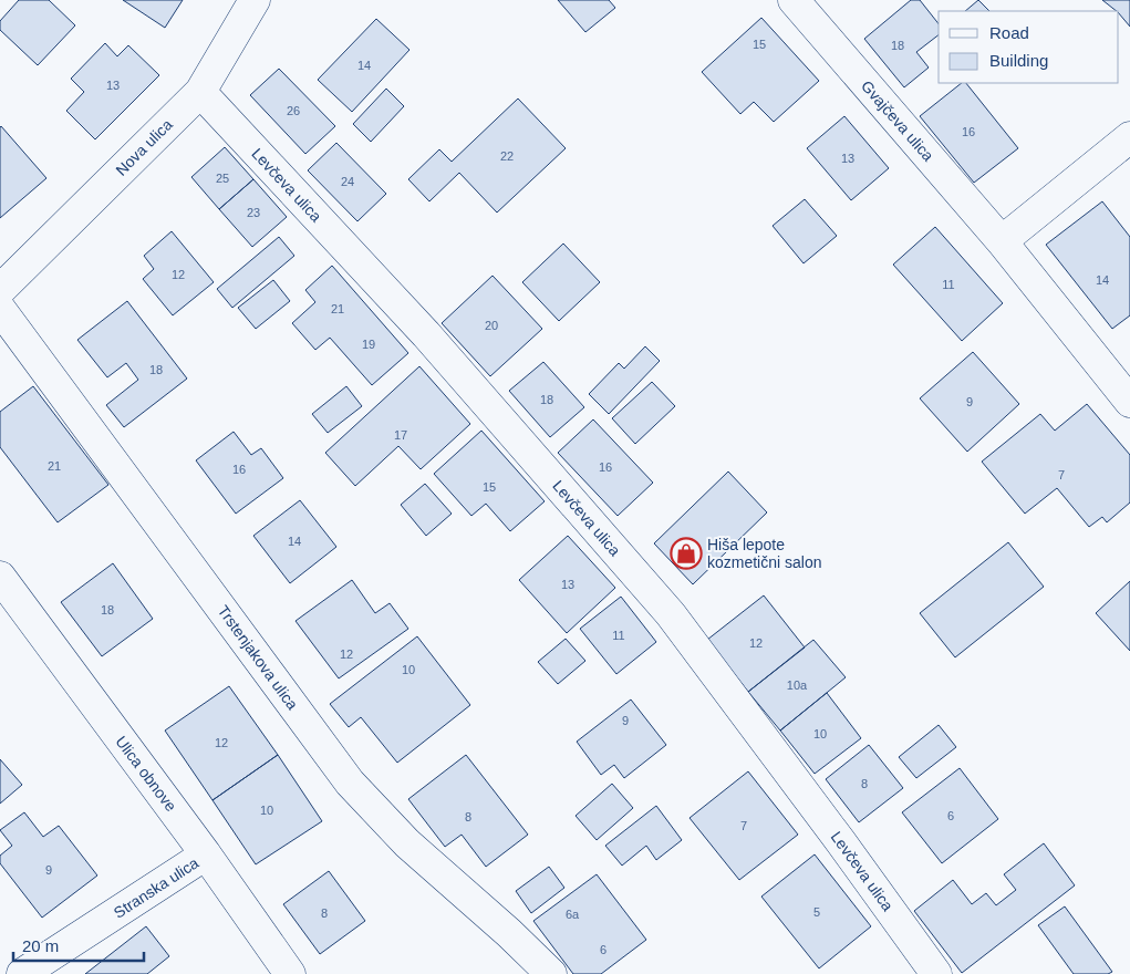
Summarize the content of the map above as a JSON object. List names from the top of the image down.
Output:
{
  "streets": {
    "street": [
      "Gvajčeva ulica",
      "Nova ulica",
      "Levčeva ulica",
      "Trstenjakova ulica",
      "Ulica obnove",
      "Stranska ulica"
    ]
  },
  "crossings": [
    ["Nova ulica", "Levčeva ulica"],
    ["Ulica obnove", "Stranska ulica"]
  ],
  "places": {
    "shop": ["Hiša lepote kozmetični salon"]
  },
  "house_numbers": [
    "15",
    "18",
    "14",
    "13",
    "26",
    "16",
    "22",
    "13",
    "25",
    "24",
    "23",
    "12",
    "14",
    "11",
    "21",
    "20",
    "19",
    "18",
    "18",
    "9",
    "17",
    "21",
    "16",
    "16",
    "7",
    "15",
    "14",
    "13",
    "18",
    "11",
    "12",
    "12",
    "10",
    "10a",
    "9",
    "10",
    "12",
    "8",
    "10",
    "6",
    "8",
    "7",
    "9",
    "5",
    "8",
    "6a",
    "6"
  ],
  "legend": ["Road", "Building"],
  "scale_bar": "20 m"
}
